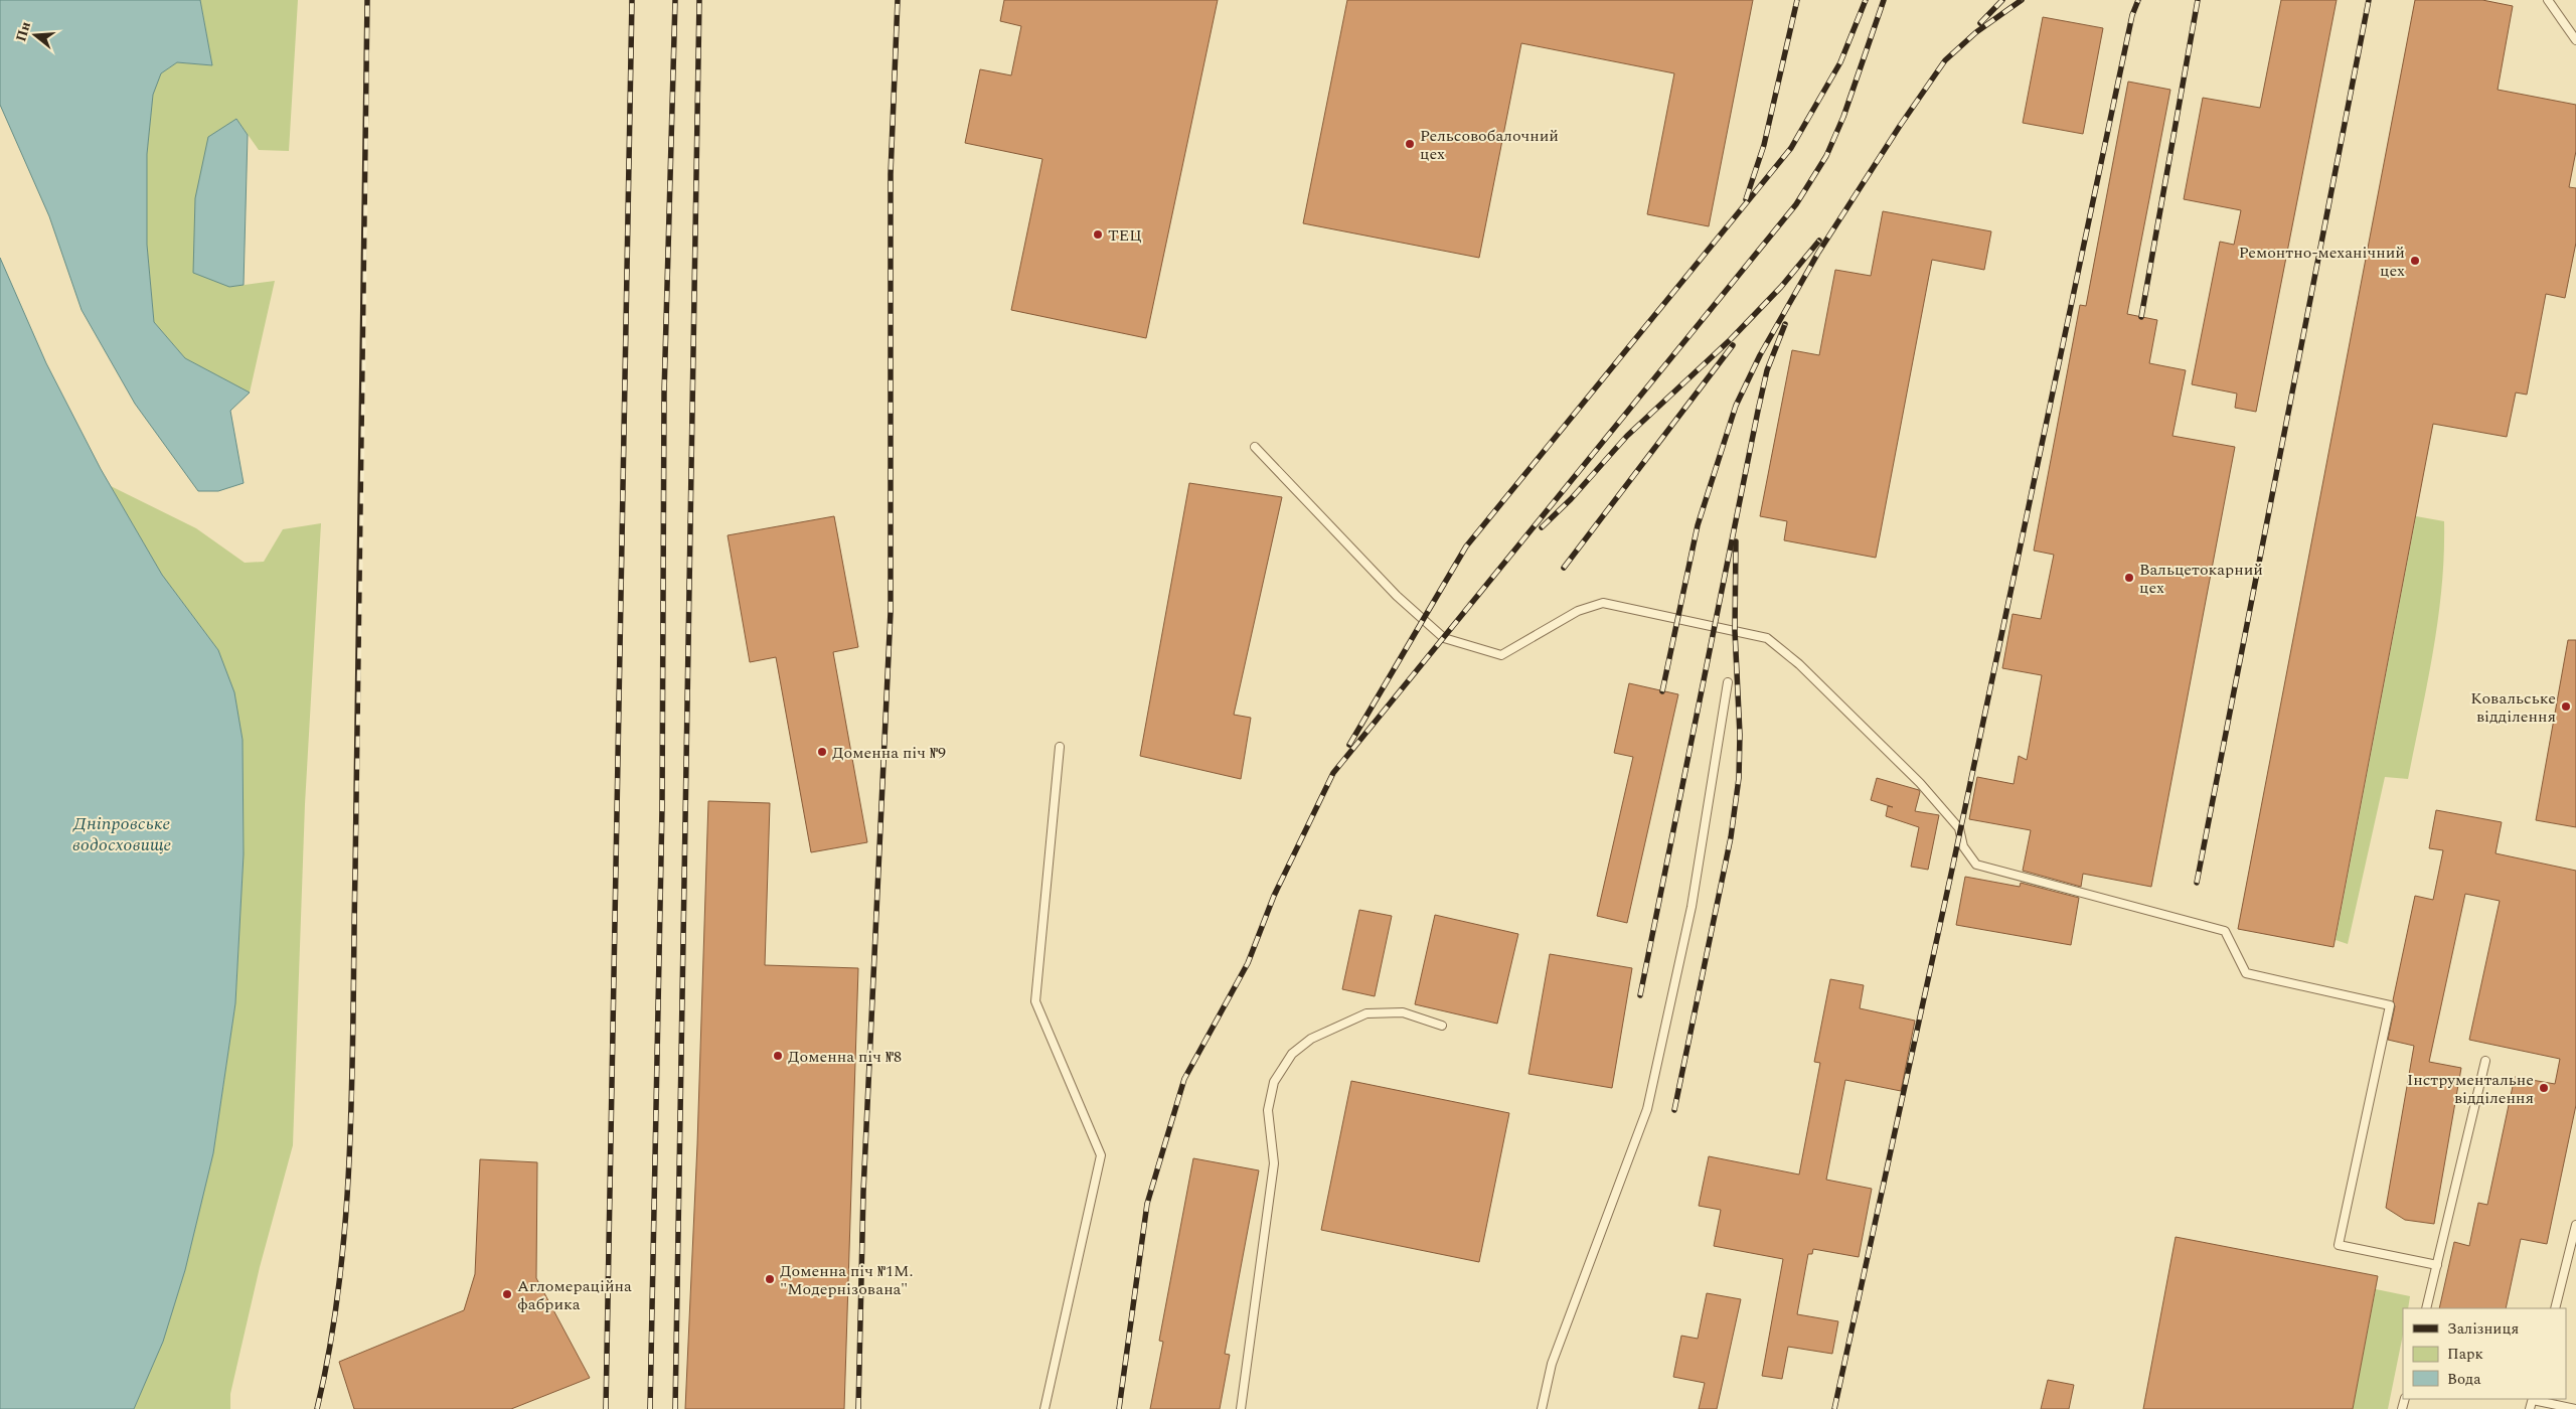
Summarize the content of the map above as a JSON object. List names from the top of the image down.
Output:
{
  "water": ["Дніпровське водосховище"],
  "places": [
    "Рельсовобалочний цех",
    "ТЕЦ",
    "Ремонтно-механічний цех",
    "Вальцетокарний цех",
    "Ковальське відділення",
    "Доменна піч №9",
    "Доменна піч №8",
    "Інструментальне відділення",
    "Доменна піч №1М. \"Модернізована\"",
    "Агломераційна фабрика"
  ],
  "legend": ["Залізниця", "Парк", "Вода"],
  "north": "left"
}
